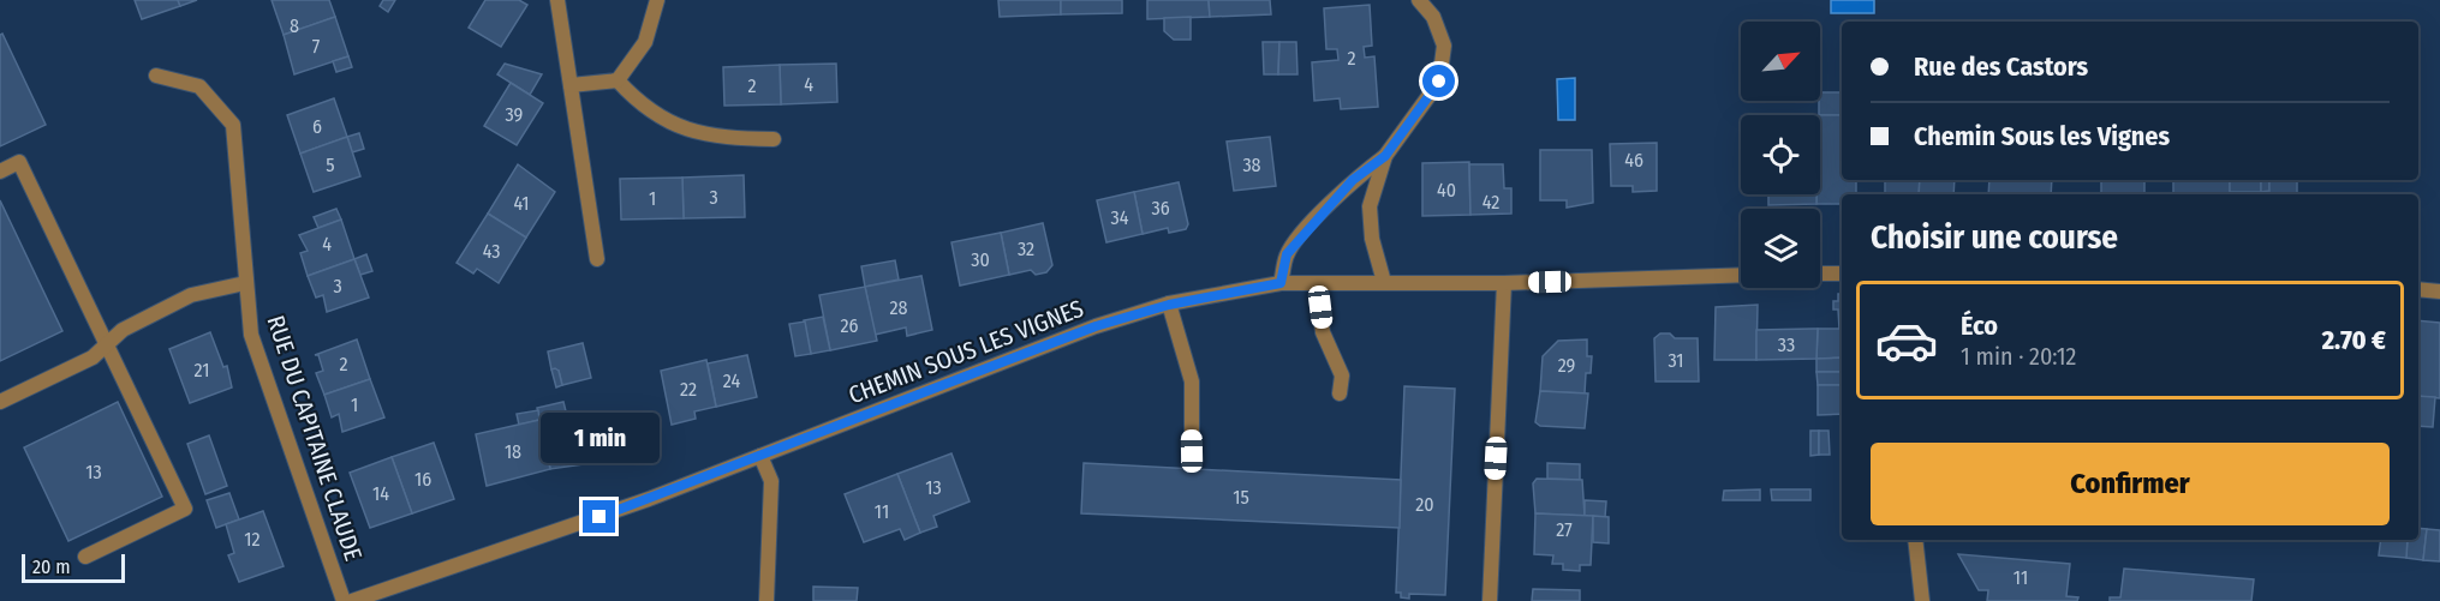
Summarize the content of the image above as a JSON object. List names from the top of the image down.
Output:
{
  "streets": {
    "street": ["CHEMIN SOUS LES VIGNES", "RUE DU CAPITAINE CLAUDE"]
  },
  "house_numbers": [
    "8",
    "7",
    "2",
    "4",
    "2",
    "39",
    "6",
    "46",
    "5",
    "38",
    "40",
    "3",
    "1",
    "42",
    "41",
    "36",
    "34",
    "4",
    "32",
    "43",
    "30",
    "3",
    "28",
    "26",
    "33",
    "31",
    "2",
    "29",
    "21",
    "24",
    "22",
    "1",
    "18",
    "13",
    "16",
    "13",
    "14",
    "15",
    "20",
    "11",
    "27",
    "12",
    "11"
  ],
  "scale_bar": "20 m",
  "north": "top right",
  "page": {
    "banner": ["Rue des Castors", "Chemin Sous les Vignes"],
    "heading": "Choisir une course",
    "list": [
      {
        "name": "Éco",
        "note": "1 min · 20:12",
        "value": "2.70 €"
      }
    ],
    "bubble": "1 min",
    "buttons": "Confirmer",
    "scale": "20 m"
  }
}
